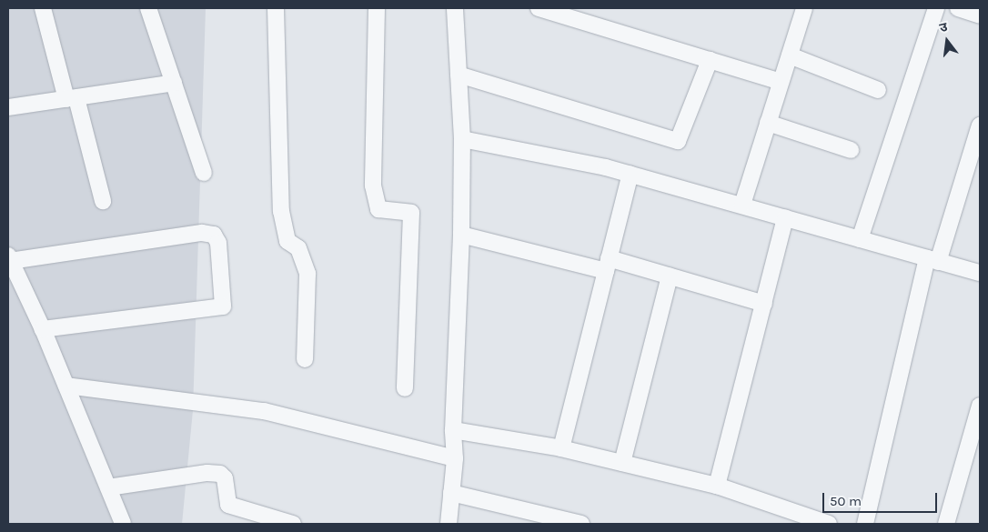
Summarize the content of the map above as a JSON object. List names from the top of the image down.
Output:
{
  "scale_bar": "50 m",
  "north": "top"
}
